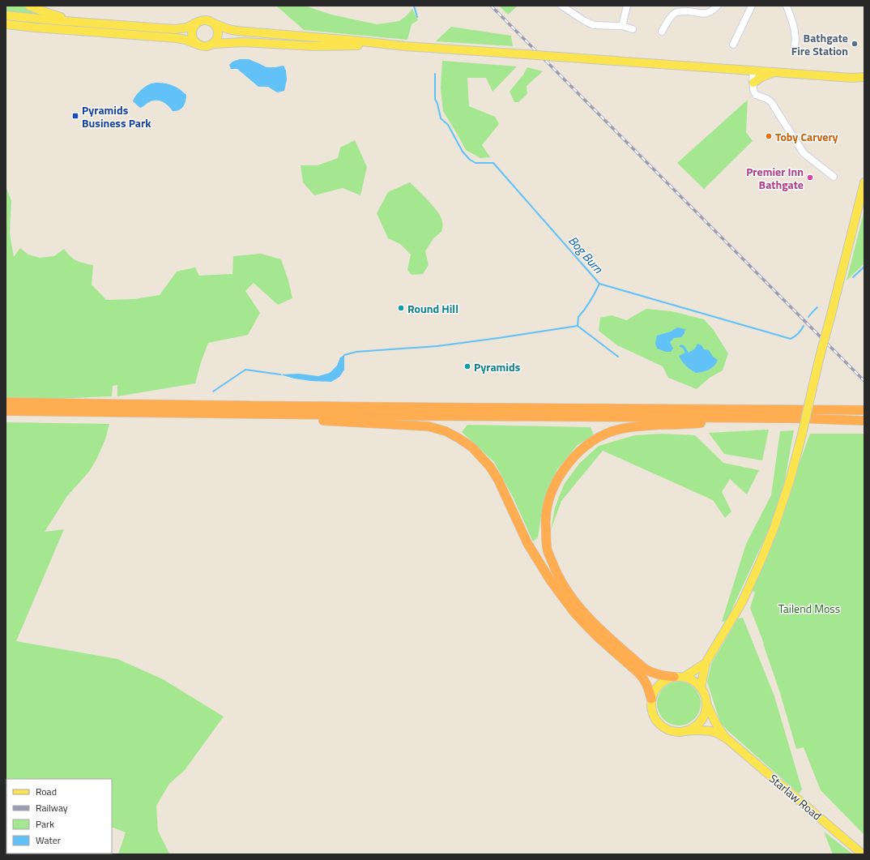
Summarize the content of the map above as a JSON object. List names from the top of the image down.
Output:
{
  "streets": {
    "main road": ["Starlaw Road"]
  },
  "water": ["Bog Burn"],
  "parks": ["Tailend Moss"],
  "places": {
    "other": [
      "Bathgate Fire Station",
      "Toby Carvery",
      "Premier Inn Bathgate",
      "Round Hill",
      "Pyramids"
    ],
    "transit": ["Pyramids Business Park"]
  },
  "legend": [
    "Road",
    "Railway",
    "Park",
    "Water"
  ]
}
